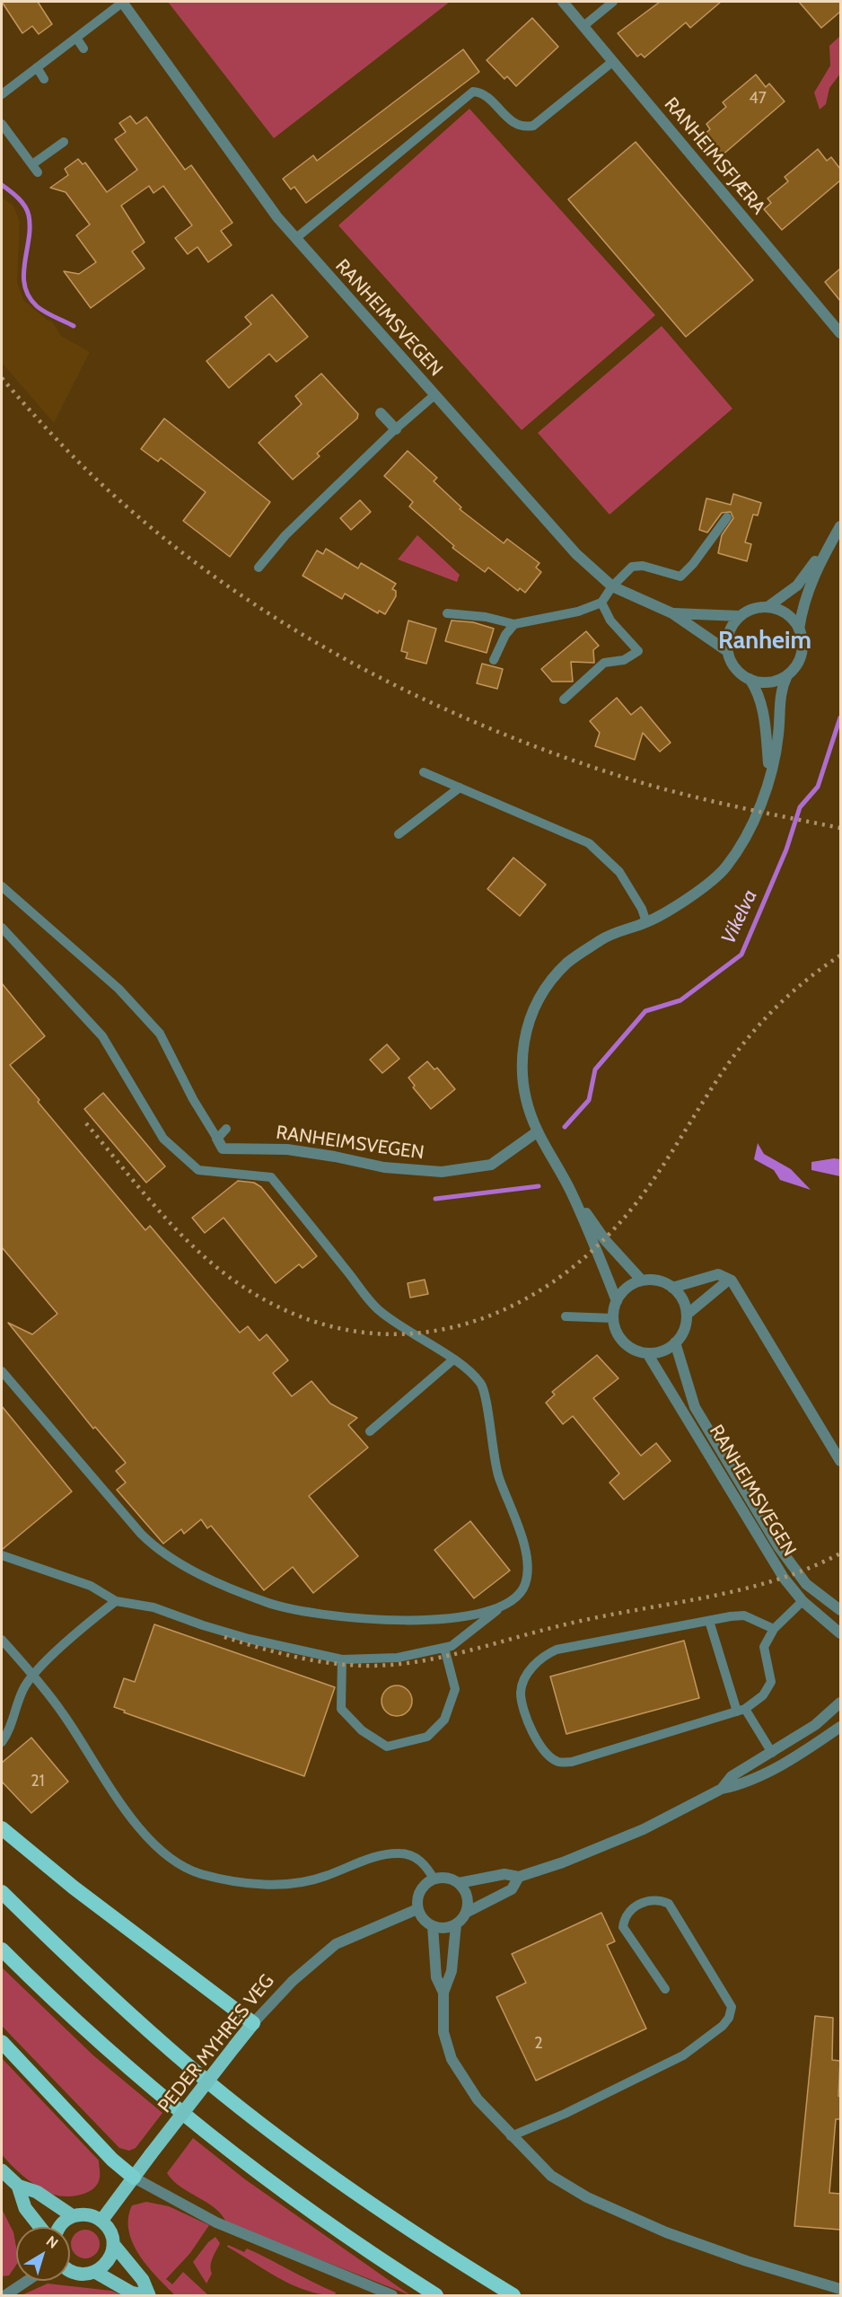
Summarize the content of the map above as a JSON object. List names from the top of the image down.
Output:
{
  "streets": {
    "main road": ["PEDER MYHRES VEG"],
    "street": ["RANHEIMSFJÆRA", "RANHEIMSVEGEN"]
  },
  "districts": ["Ranheim"],
  "water": ["Vikelva"],
  "house_numbers": ["47", "21", "2"],
  "north": "top right"
}
